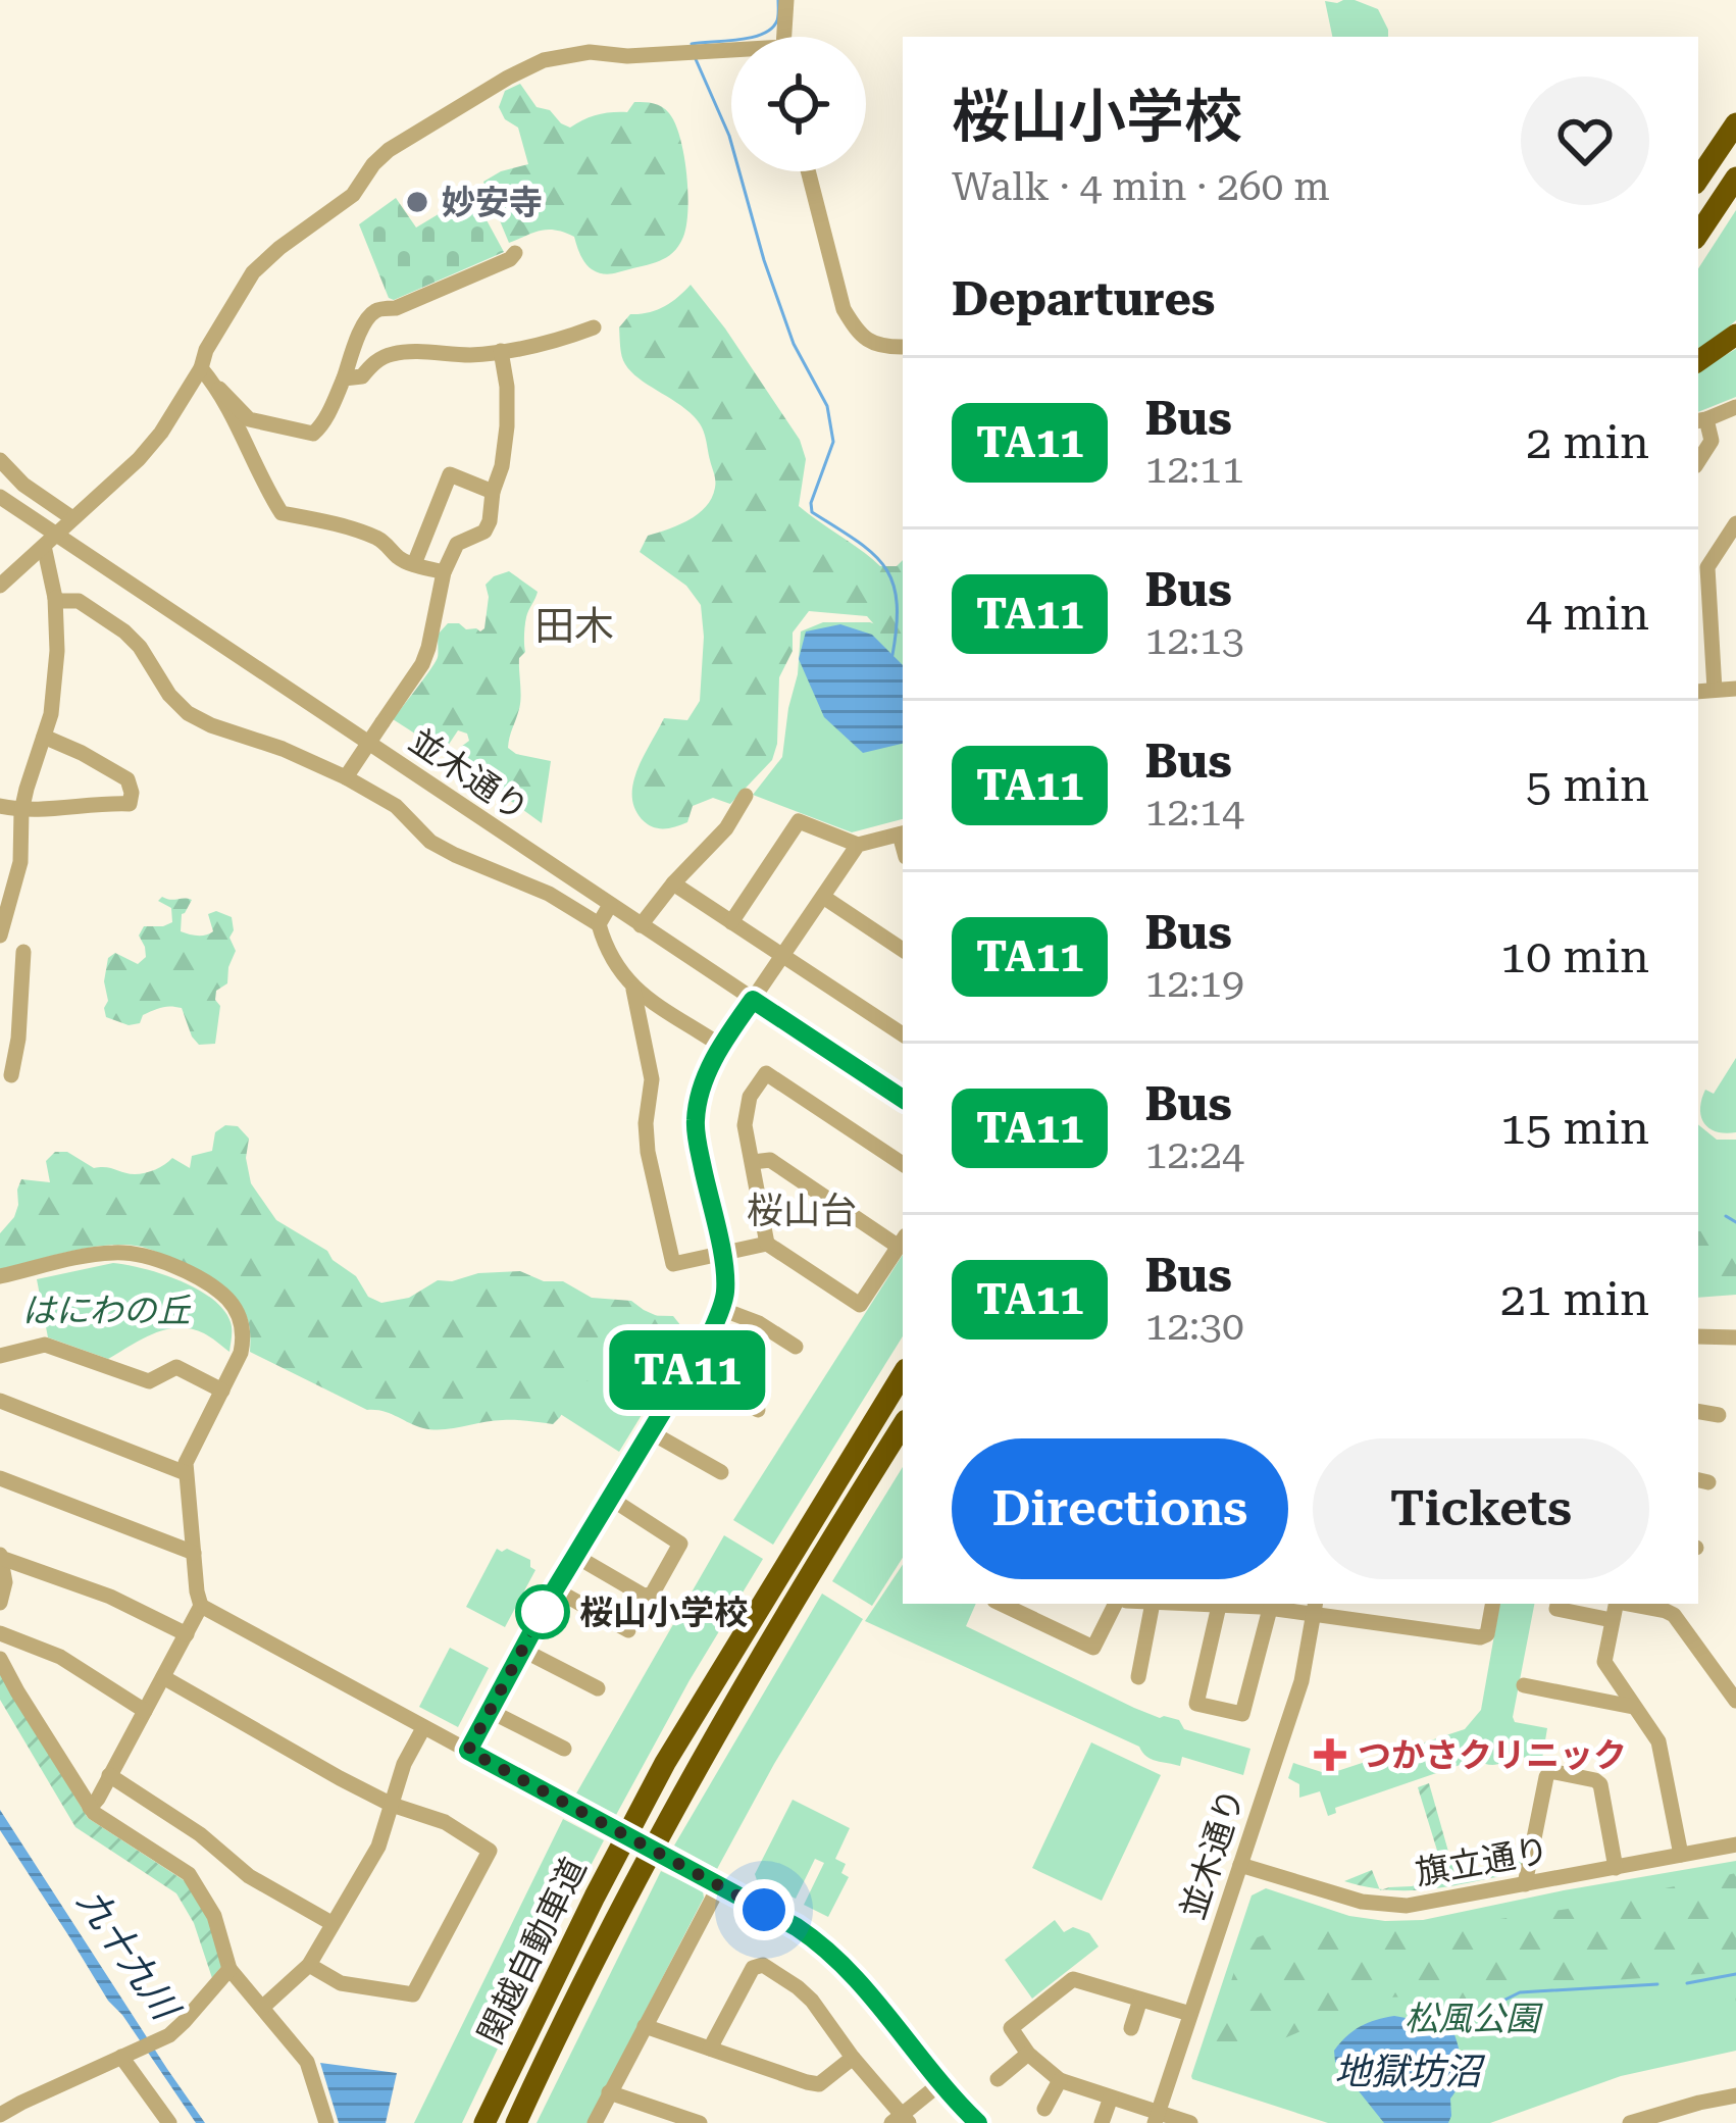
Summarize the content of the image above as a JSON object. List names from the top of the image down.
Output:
{
  "streets": {
    "highway": ["関越自動車道"],
    "street": ["並木通り", "旗立通り"]
  },
  "crossings": [
    ["並木通り", "旗立通り"]
  ],
  "districts": ["田木", "桜山台"],
  "water": ["九十九川", "地獄坊沼"],
  "parks": ["はにわの丘", "松風公園"],
  "places": {
    "other": ["妙安寺", "桜山小学校"],
    "health": ["つかさクリニック"]
  },
  "lines": ["bus line TA11"],
  "page": {
    "on_map": "TA11",
    "heading": [
      ["桜山小学校", "Walk · 4 min · 260 m"],
      "Departures"
    ],
    "list": [
      {
        "mark": "TA11",
        "name": "Bus",
        "note": "12:11",
        "value": "2 min"
      },
      {
        "mark": "TA11",
        "name": "Bus",
        "note": "12:13",
        "value": "4 min"
      },
      {
        "mark": "TA11",
        "name": "Bus",
        "note": "12:14",
        "value": "5 min"
      },
      {
        "mark": "TA11",
        "name": "Bus",
        "note": "12:19",
        "value": "10 min"
      },
      {
        "mark": "TA11",
        "name": "Bus",
        "note": "12:24",
        "value": "15 min"
      },
      {
        "mark": "TA11",
        "name": "Bus",
        "note": "12:30",
        "value": "21 min"
      }
    ],
    "buttons": ["Directions", "Tickets"]
  }
}
